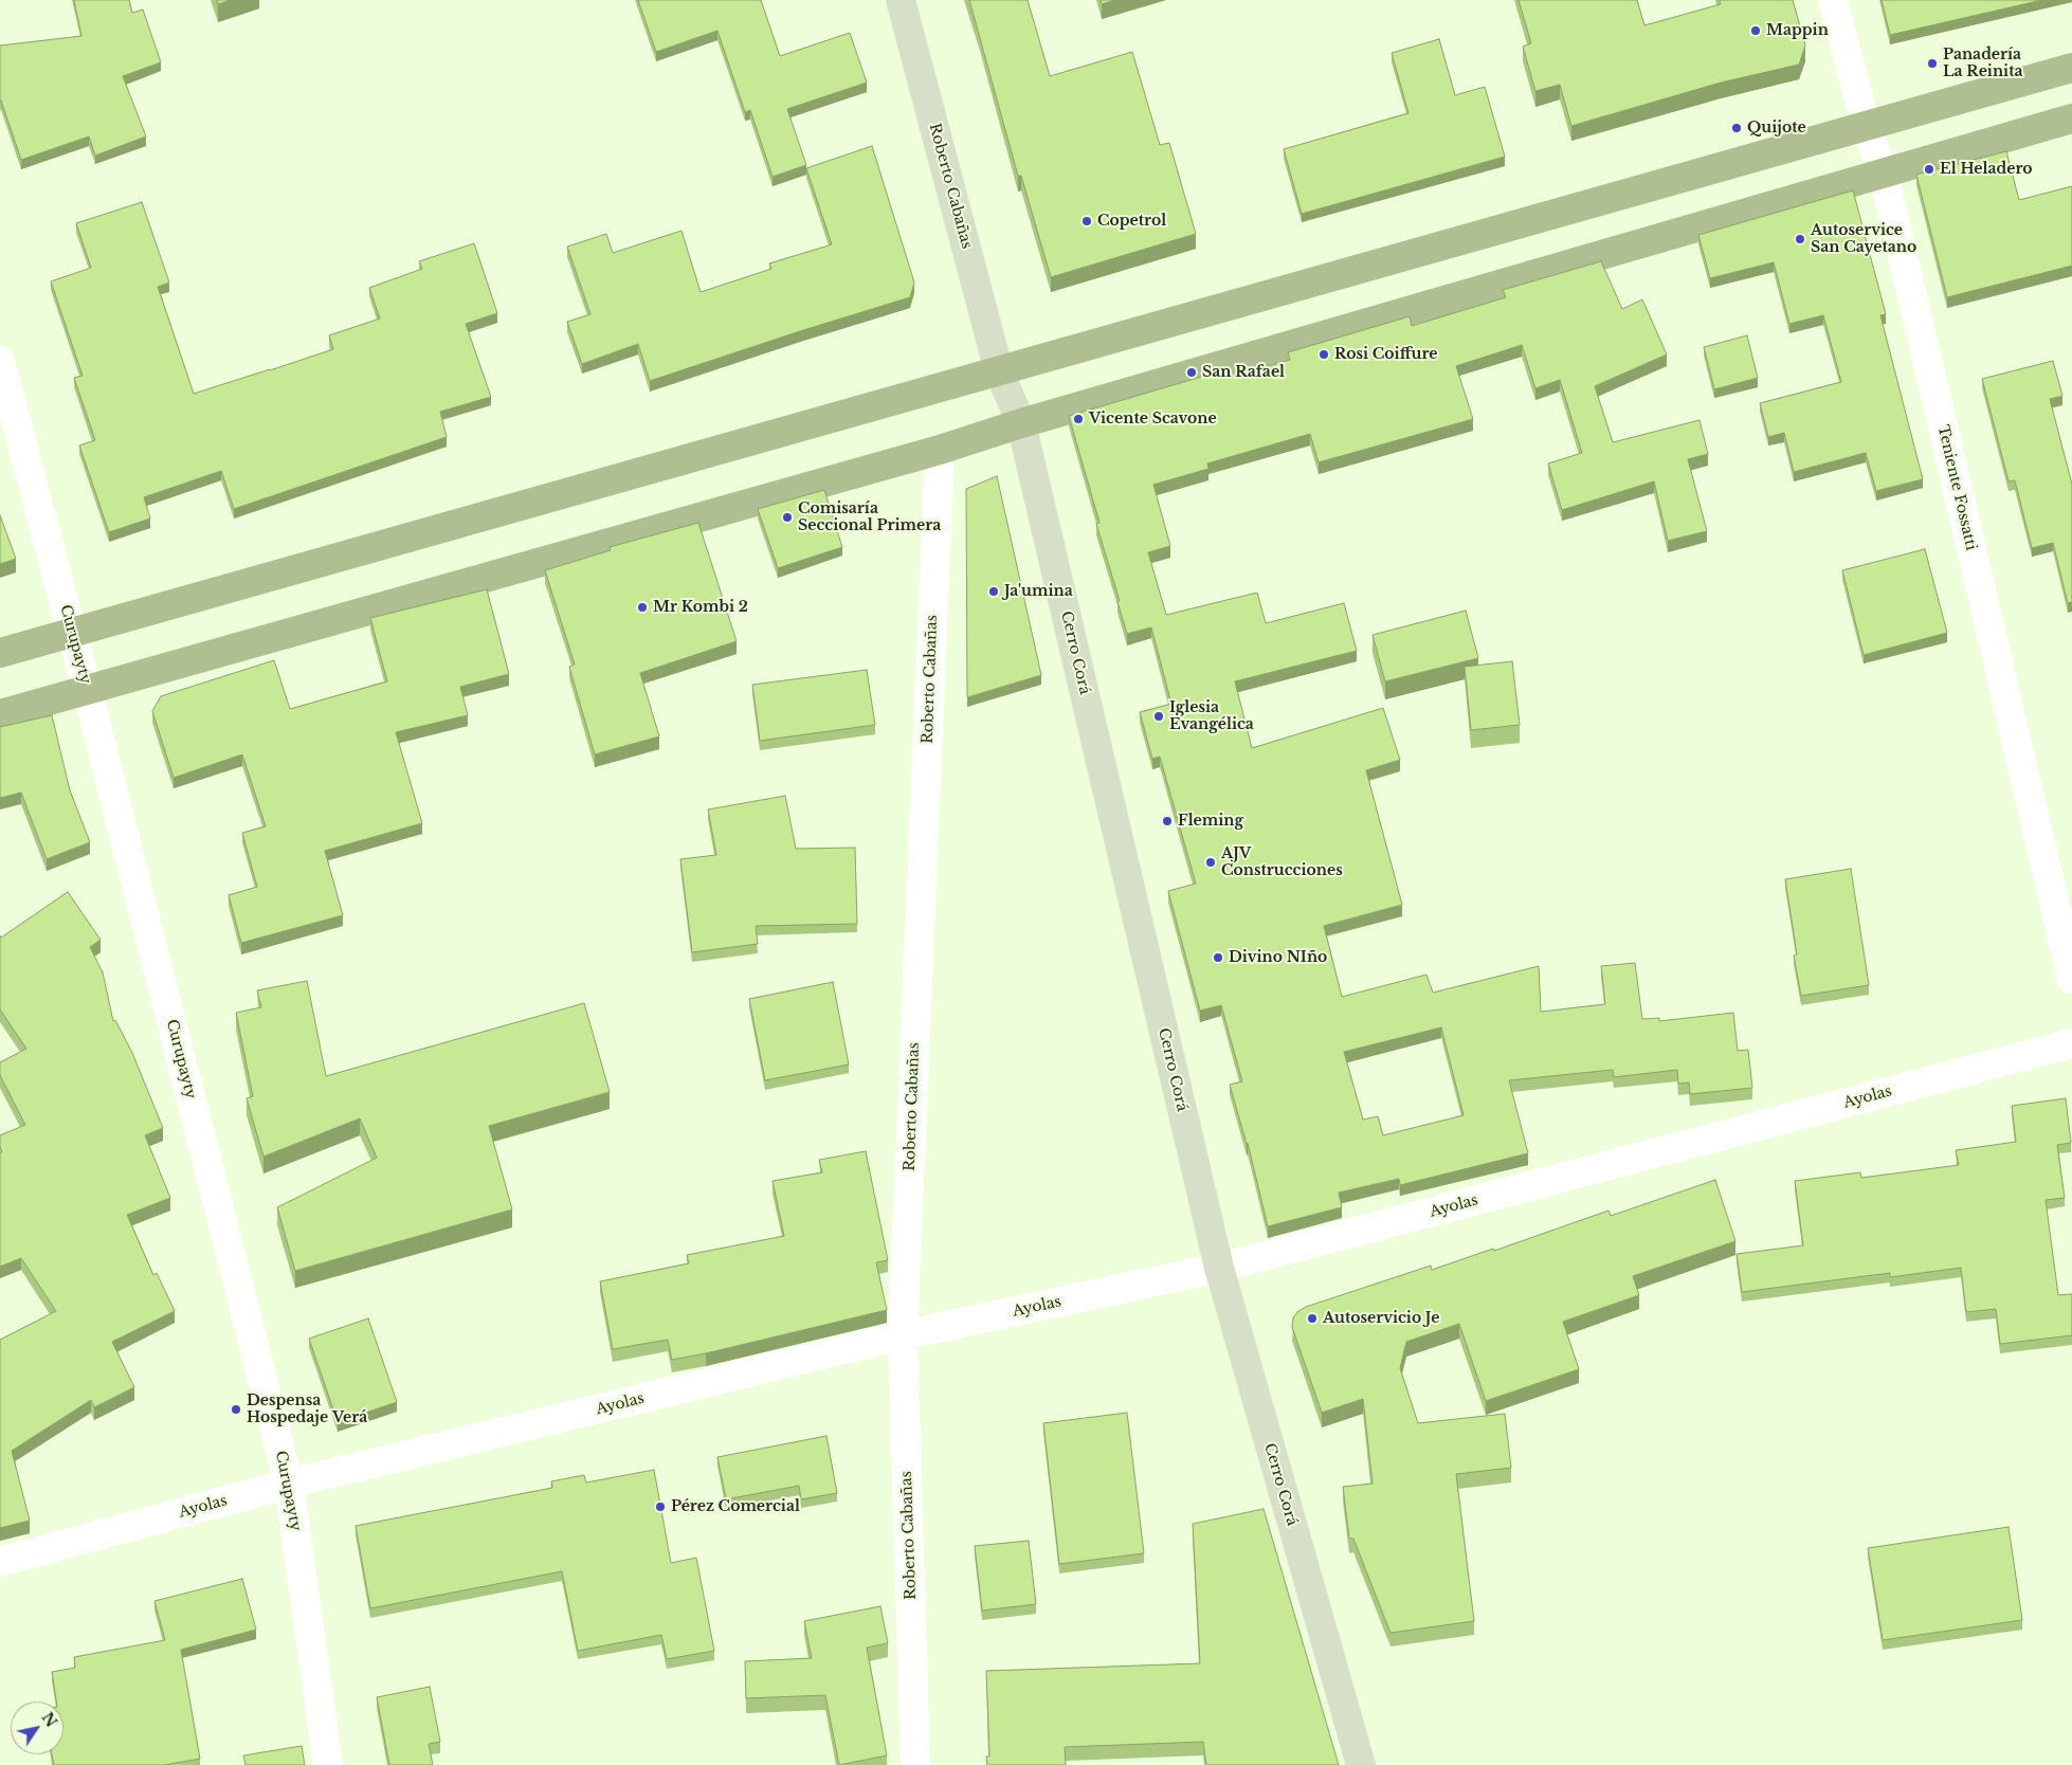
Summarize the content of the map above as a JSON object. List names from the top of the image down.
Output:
{
  "streets": {
    "street": [
      "Roberto Cabañas",
      "Teniente Fossatti",
      "Curupayty",
      "Cerro Corá",
      "Ayolas"
    ]
  },
  "crossings": [
    ["Roberto Cabañas", "Cerro Corá"],
    ["Roberto Cabañas", "Ayolas"],
    ["Curupayty", "Ayolas"],
    ["Cerro Corá", "Ayolas"]
  ],
  "places": [
    "Mappin",
    "Panadería La Reinita",
    "Quijote",
    "El Heladero",
    "Copetrol",
    "Autoservice San Cayetano",
    "Rosi Coiffure",
    "San Rafael",
    "Vicente Scavone",
    "Comisaría Seccional Primera",
    "Ja'umina",
    "Mr Kombi 2",
    "Iglesia Evangélica",
    "Fleming",
    "AJV Construcciones",
    "Divino NIño",
    "Autoservicio Je",
    "Despensa Hospedaje Verá",
    "Pérez Comercial"
  ],
  "north": "top right"
}
